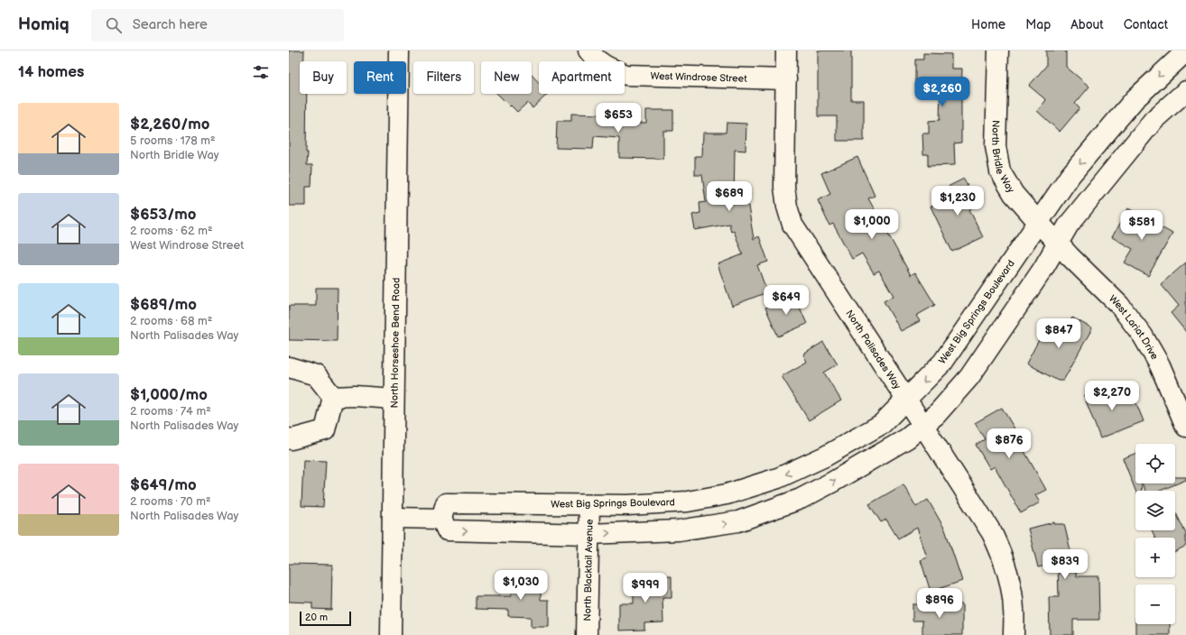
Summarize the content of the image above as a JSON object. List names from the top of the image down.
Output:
{
  "streets": {
    "street": [
      "West Windrose Street",
      "North Bridle Way",
      "West Big Springs Boulevard",
      "West Lariat Drive",
      "North Horseshoe Bend Road",
      "North Palisades Way",
      "North Blacktail Avenue"
    ]
  },
  "crossings": [
    ["West Windrose Street", "North Palisades Way"],
    ["North Bridle Way", "West Big Springs Boulevard"],
    ["North Bridle Way", "West Lariat Drive"],
    ["West Big Springs Boulevard", "North Palisades Way"],
    ["West Big Springs Boulevard", "North Blacktail Avenue"]
  ],
  "scale_bar": "20 m",
  "page": {
    "header": "Homiq",
    "search": "Search here",
    "nav": [
      "Home",
      "Map",
      "About",
      "Contact"
    ],
    "heading": "14 homes",
    "chip": [
      "Buy",
      "Rent",
      "Filters",
      "New",
      "Apartment"
    ],
    "price": [
      "$2,260",
      "$653",
      "$689",
      "$1,230",
      "$1,000",
      "$581",
      "$649",
      "$847",
      "$2,270",
      "$876",
      "$839",
      "$1,030",
      "$999",
      "$896"
    ],
    "list": [
      {
        "name": "$2,260/mo",
        "note": "5 rooms · 178 m² · North Bridle Way"
      },
      {
        "name": "$653/mo",
        "note": "2 rooms · 62 m² · West Windrose Street"
      },
      {
        "name": "$689/mo",
        "note": "2 rooms · 68 m² · North Palisades Way"
      },
      {
        "name": "$1,000/mo",
        "note": "2 rooms · 74 m² · North Palisades Way"
      },
      {
        "name": "$649/mo",
        "note": "2 rooms · 70 m² · North Palisades Way"
      }
    ],
    "map_buttons": ["+", "−"],
    "scale": "20 m"
  }
}
